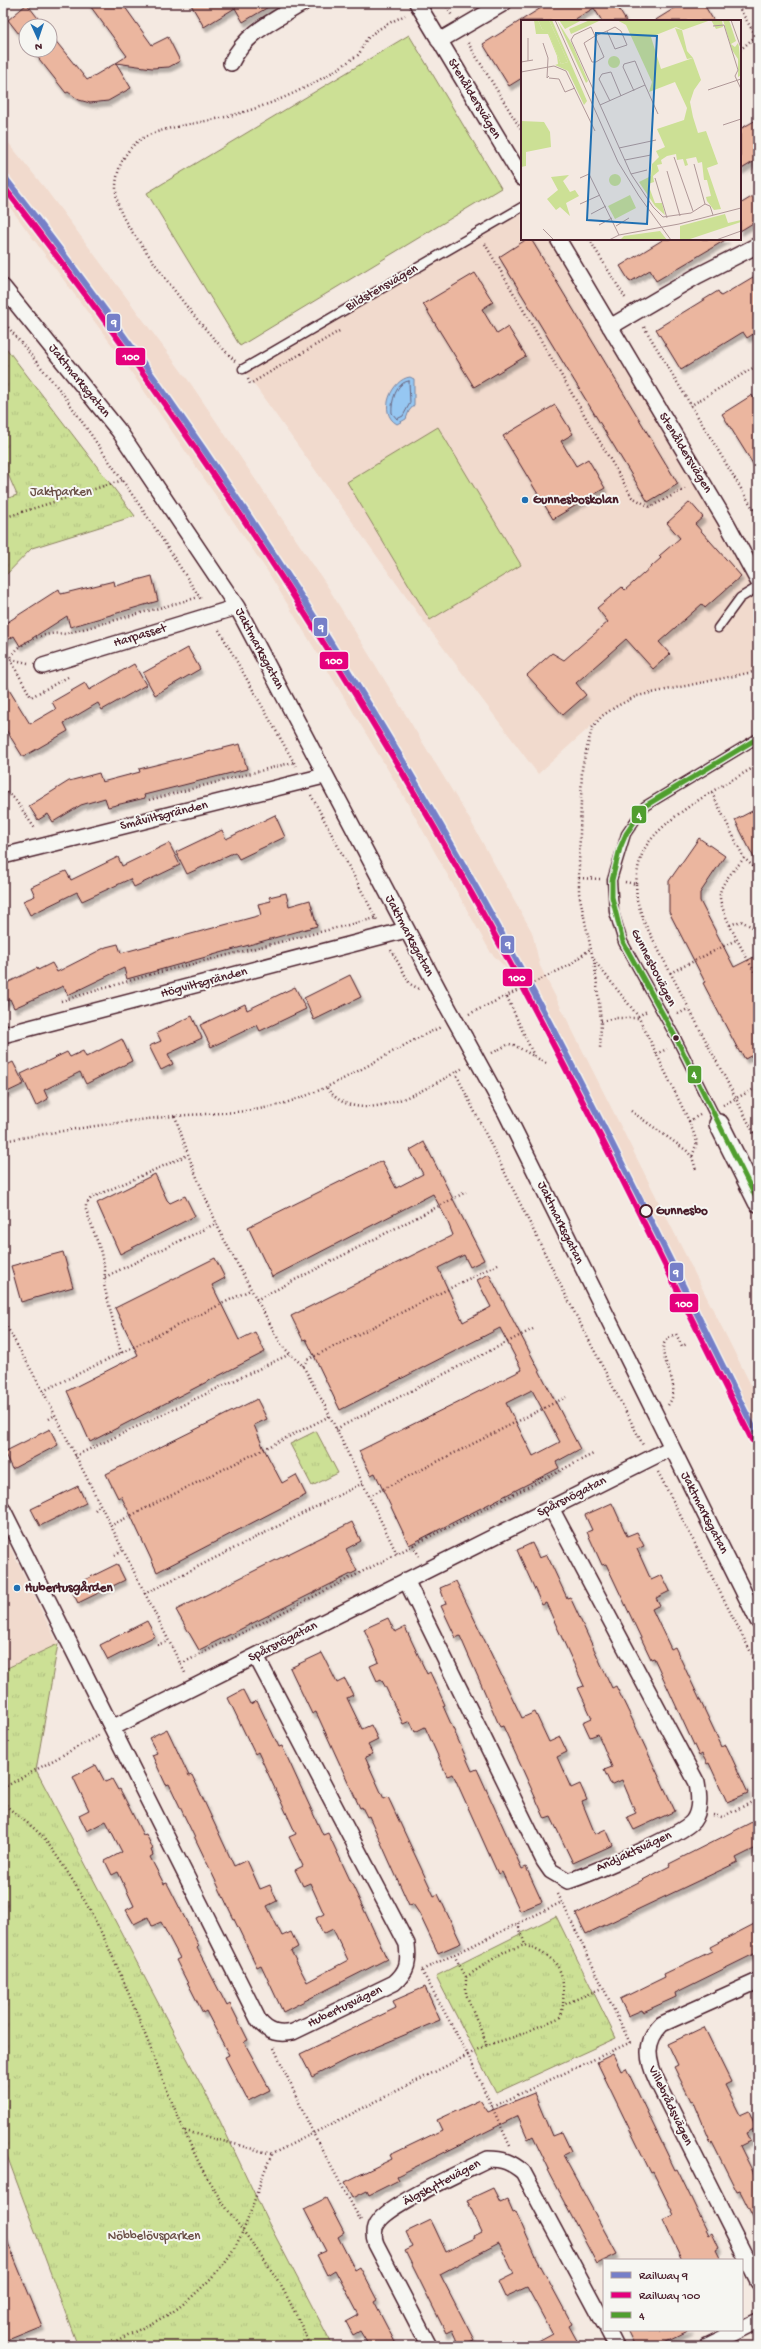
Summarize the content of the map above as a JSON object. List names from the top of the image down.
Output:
{
  "streets": {
    "street": [
      "Stenåldersvägen",
      "Jaktmarksgatan",
      "Harpasset",
      "Småviltsgränden",
      "Högviltsgränden",
      "Spårsnögatan",
      "Andjaktsvägen",
      "Hubertusvägen",
      "Villebrådsvägen",
      "Älgskyttevägen"
    ],
    "lane": ["Bildstensvägen", "Gunnesbovägen"]
  },
  "crossings": [
    ["Jaktmarksgatan", "Harpasset"],
    ["Jaktmarksgatan", "Småviltsgränden"],
    ["Jaktmarksgatan", "Högviltsgränden"],
    ["Jaktmarksgatan", "Spårsnögatan"],
    ["Spårsnögatan", "Andjaktsvägen"],
    ["Spårsnögatan", "Hubertusvägen"]
  ],
  "parks": ["Jaktparken", "Nöbbelövsparken"],
  "places": ["Gunnesboskolan", "Gunnesbo", "Hubertusgården"],
  "lines": ["rail line 9", "rail line 100", "transit line 4"],
  "legend": ["Railway 9", "Railway 100", "4"],
  "north": "bottom"
}
